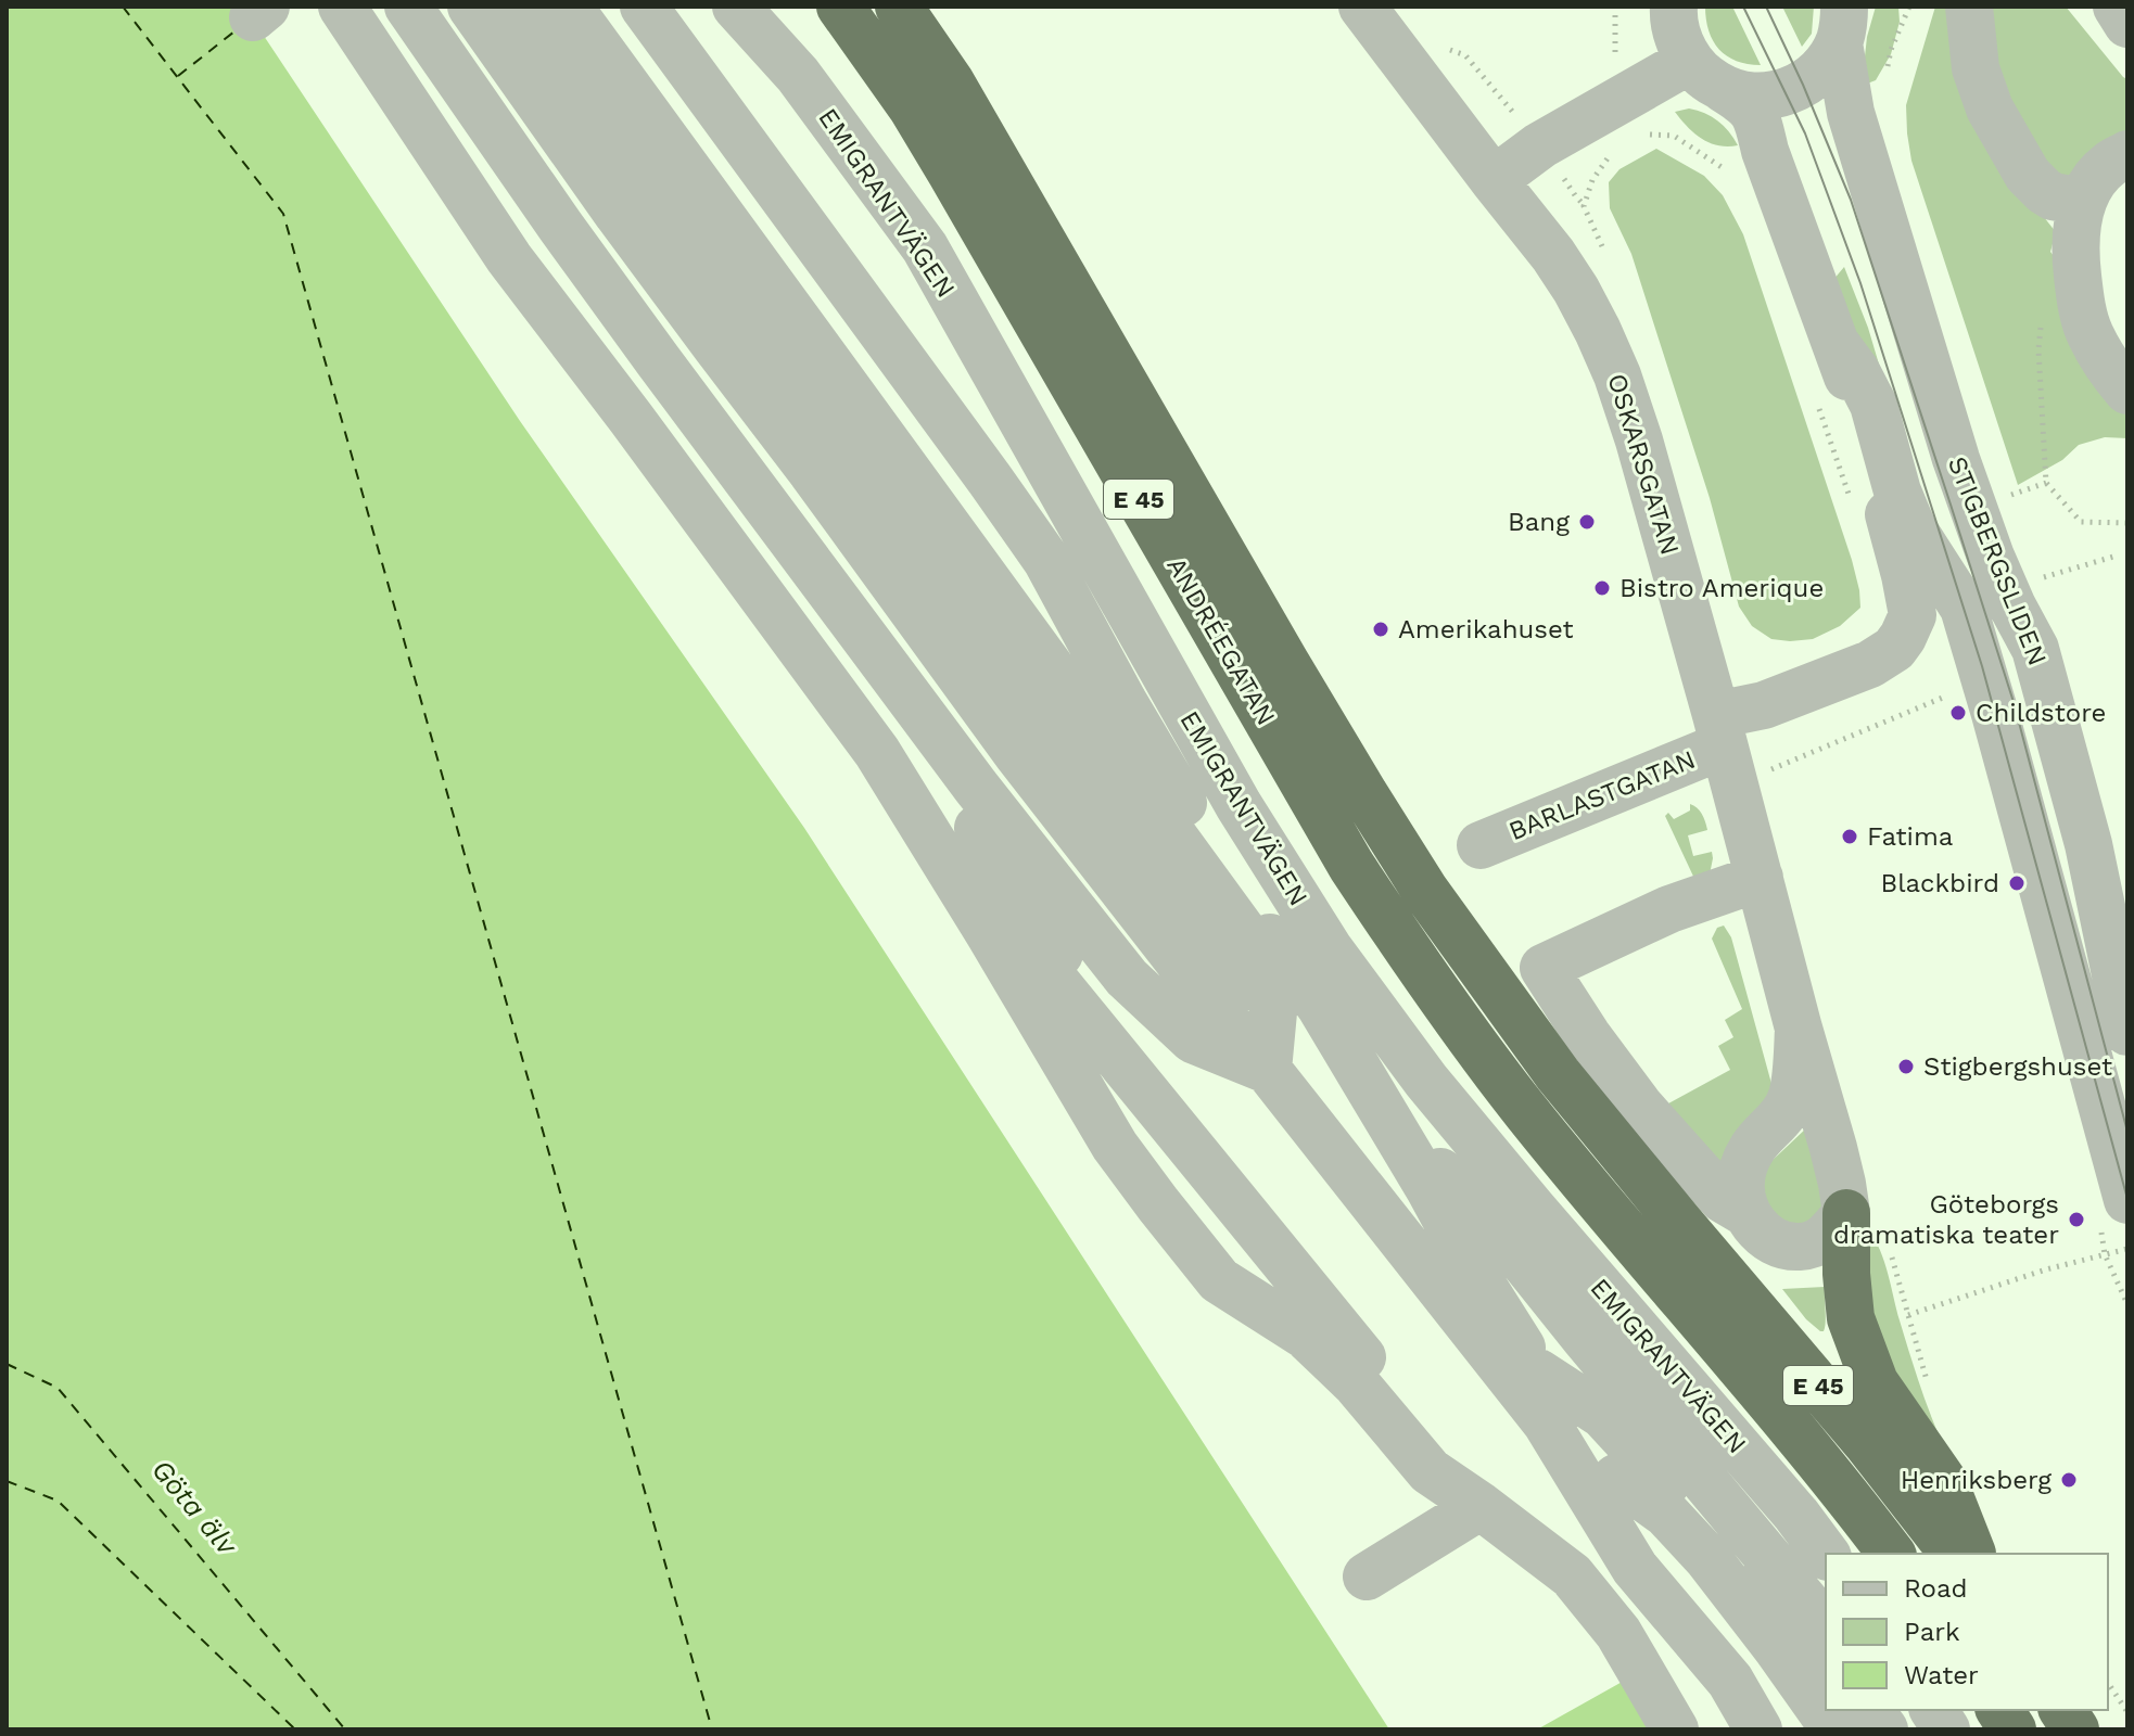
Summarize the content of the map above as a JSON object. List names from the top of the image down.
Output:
{
  "streets": {
    "highway": ["E 45", "ANDRÉEGATAN"],
    "street": [
      "EMIGRANTVÄGEN",
      "OSKARSGATAN",
      "STIGBERGSLIDEN",
      "BARLASTGATAN"
    ]
  },
  "crossings": [
    ["OSKARSGATAN", "BARLASTGATAN"],
    ["STIGBERGSLIDEN", "BARLASTGATAN"]
  ],
  "water": ["Göta älv"],
  "places": [
    "Bang",
    "Bistro Amerique",
    "Amerikahuset",
    "Childstore",
    "Fatima",
    "Blackbird",
    "Stigbergshuset",
    "Göteborgs dramatiska teater",
    "Henriksberg"
  ],
  "legend": ["Road", "Park", "Water"]
}
